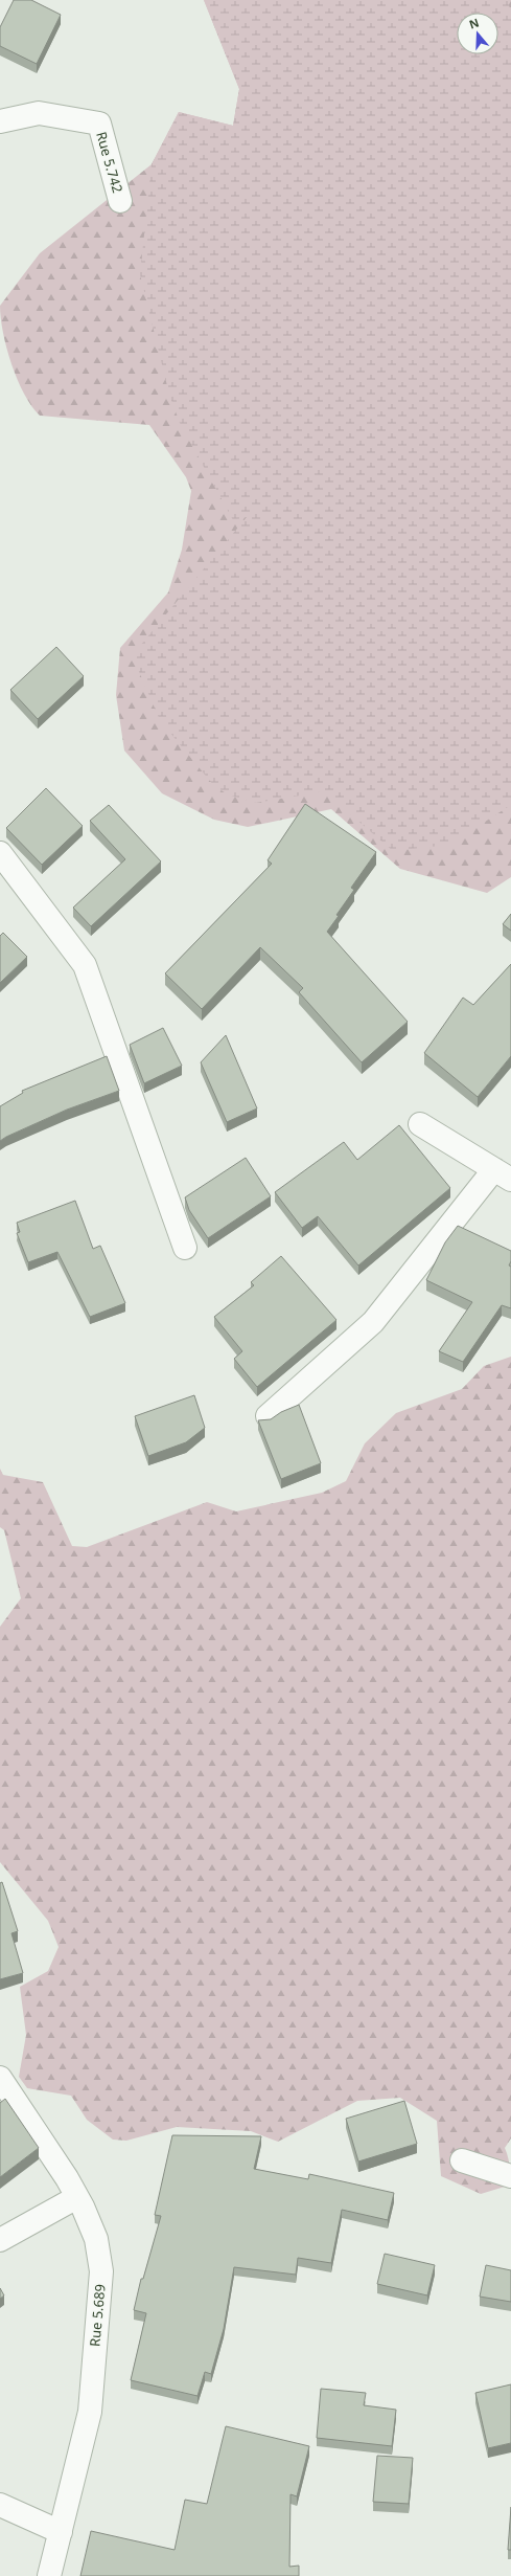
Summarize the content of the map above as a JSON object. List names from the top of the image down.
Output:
{
  "streets": {
    "street": ["Rue 5.742", "Rue 5.689"]
  },
  "north": "top"
}
